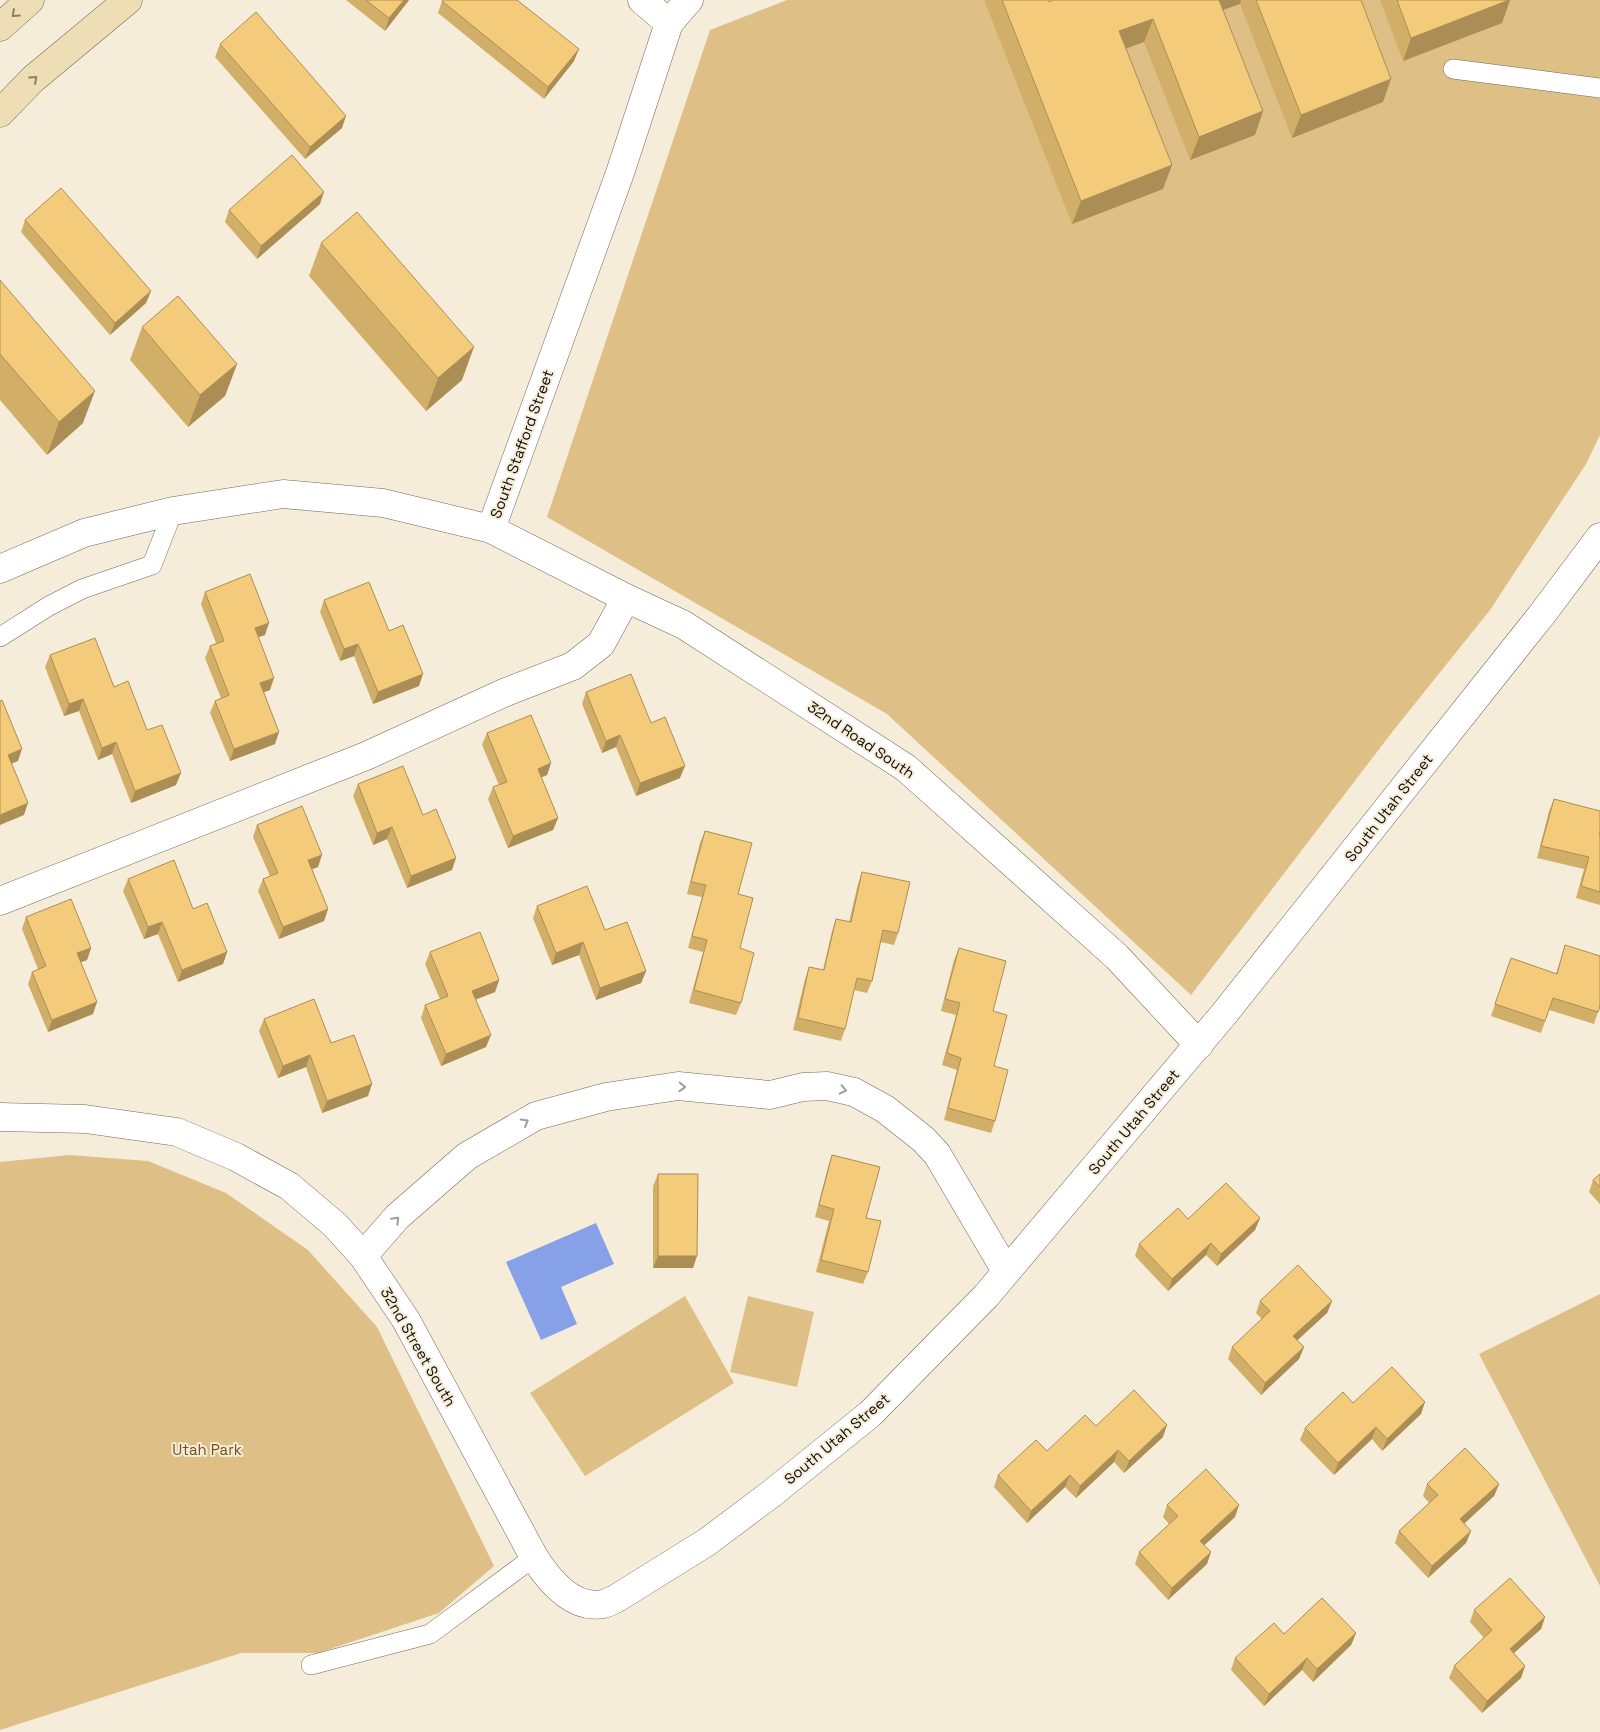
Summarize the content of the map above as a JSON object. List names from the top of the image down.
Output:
{
  "streets": {
    "street": [
      "South Stafford Street",
      "32nd Road South",
      "South Utah Street",
      "32nd Street South"
    ]
  },
  "crossings": [
    ["South Stafford Street", "32nd Road South"],
    ["32nd Road South", "South Utah Street"],
    ["South Utah Street", "32nd Street South"]
  ],
  "parks": ["Utah Park"]
}
